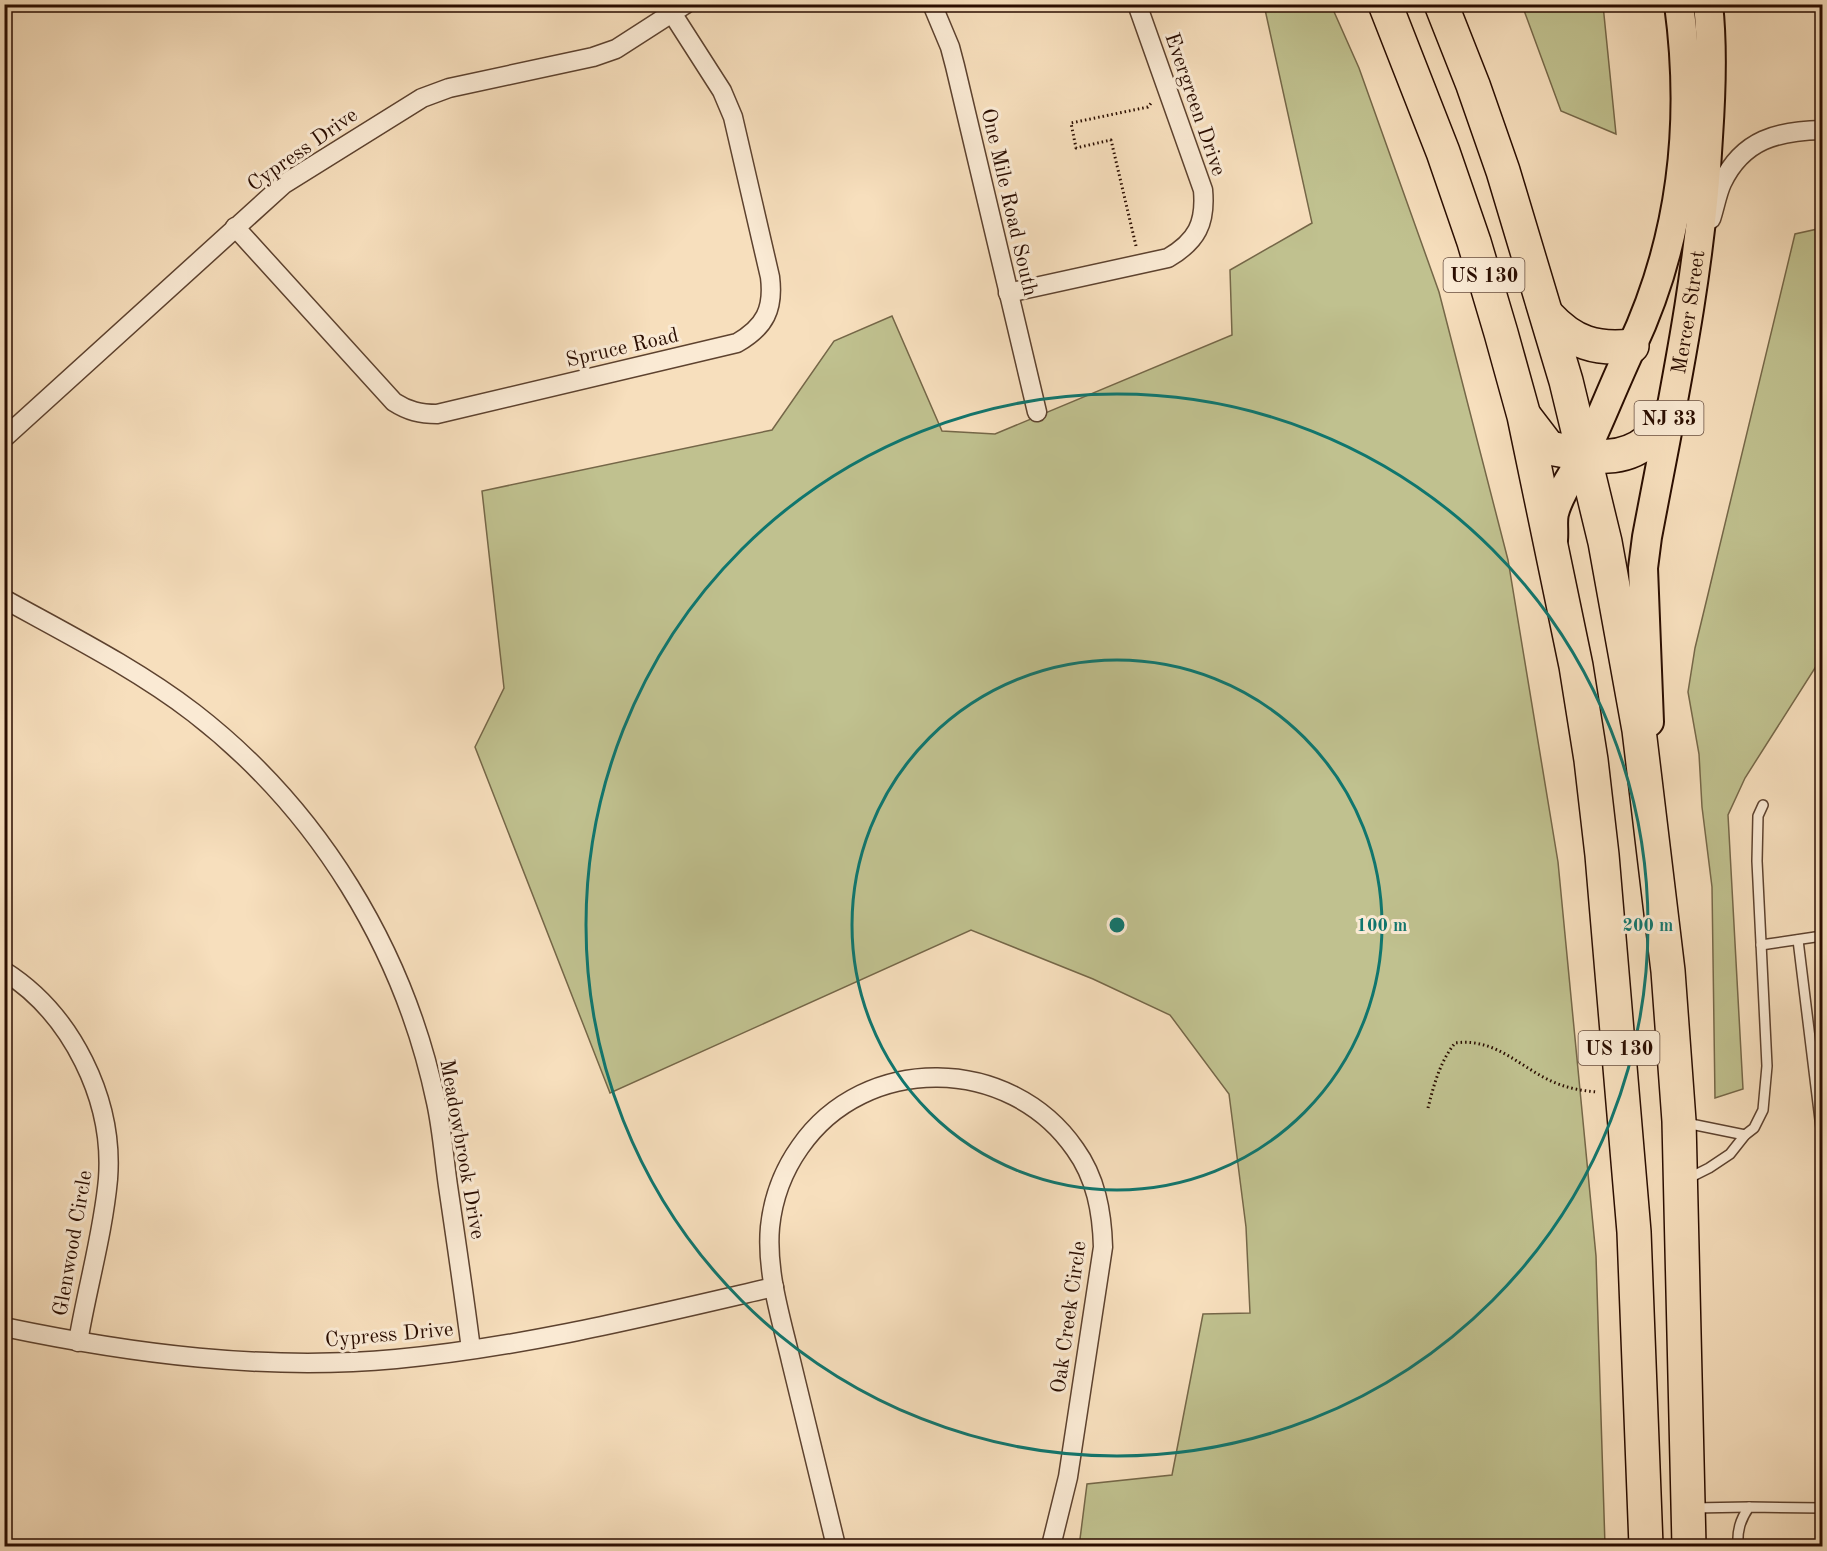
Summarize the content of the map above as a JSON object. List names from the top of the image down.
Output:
{
  "streets": {
    "highway": ["US 130"],
    "main road": ["Mercer Street", "NJ 33"],
    "street": [
      "Evergreen Drive",
      "Cypress Drive",
      "One Mile Road South",
      "Spruce Road",
      "Meadowbrook Drive",
      "Glenwood Circle",
      "Oak Creek Circle"
    ]
  },
  "crossings": [
    ["Evergreen Drive", "One Mile Road South"],
    ["Cypress Drive", "Spruce Road"],
    ["Cypress Drive", "Meadowbrook Drive"],
    ["Cypress Drive", "Glenwood Circle"],
    ["Cypress Drive", "Oak Creek Circle"],
    ["US 130", "Mercer Street"]
  ],
  "rings": ["100 m", "200 m"]
}
